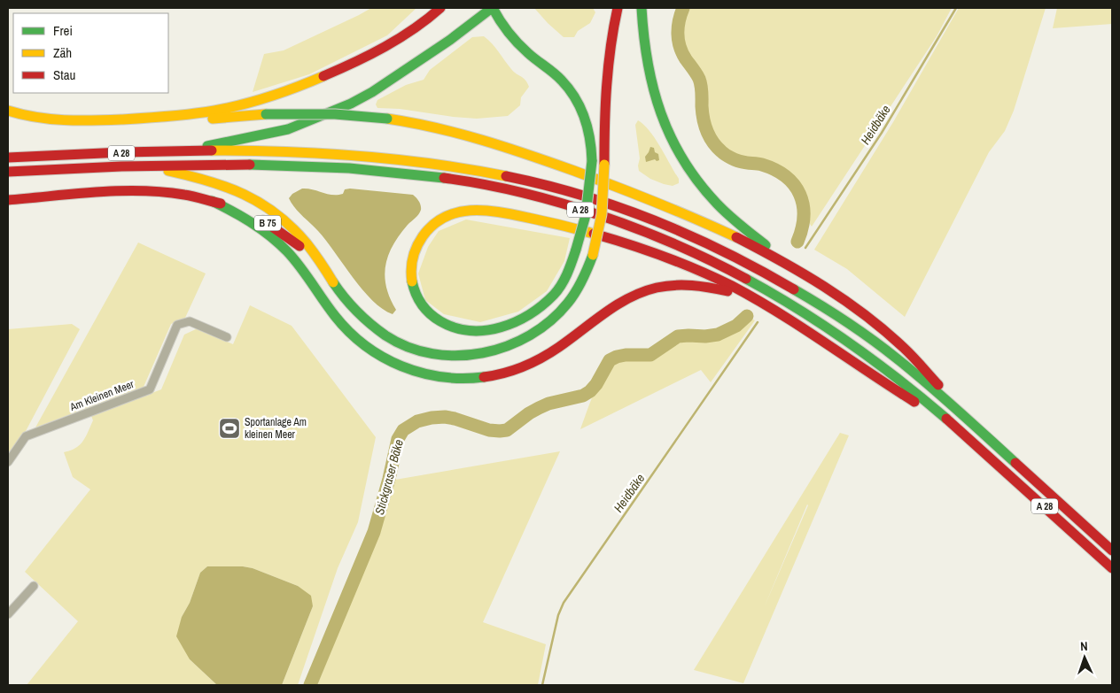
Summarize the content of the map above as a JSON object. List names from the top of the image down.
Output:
{
  "streets": {
    "highway": ["A 28", "B 75"],
    "street": ["Am Kleinen Meer"]
  },
  "water": ["Heidbäke", "Stickgraser Bäke"],
  "places": {
    "sports": ["Sportanlage Am kleinen Meer"]
  },
  "legend": ["Frei", "Zäh", "Stau"],
  "north": "top"
}
